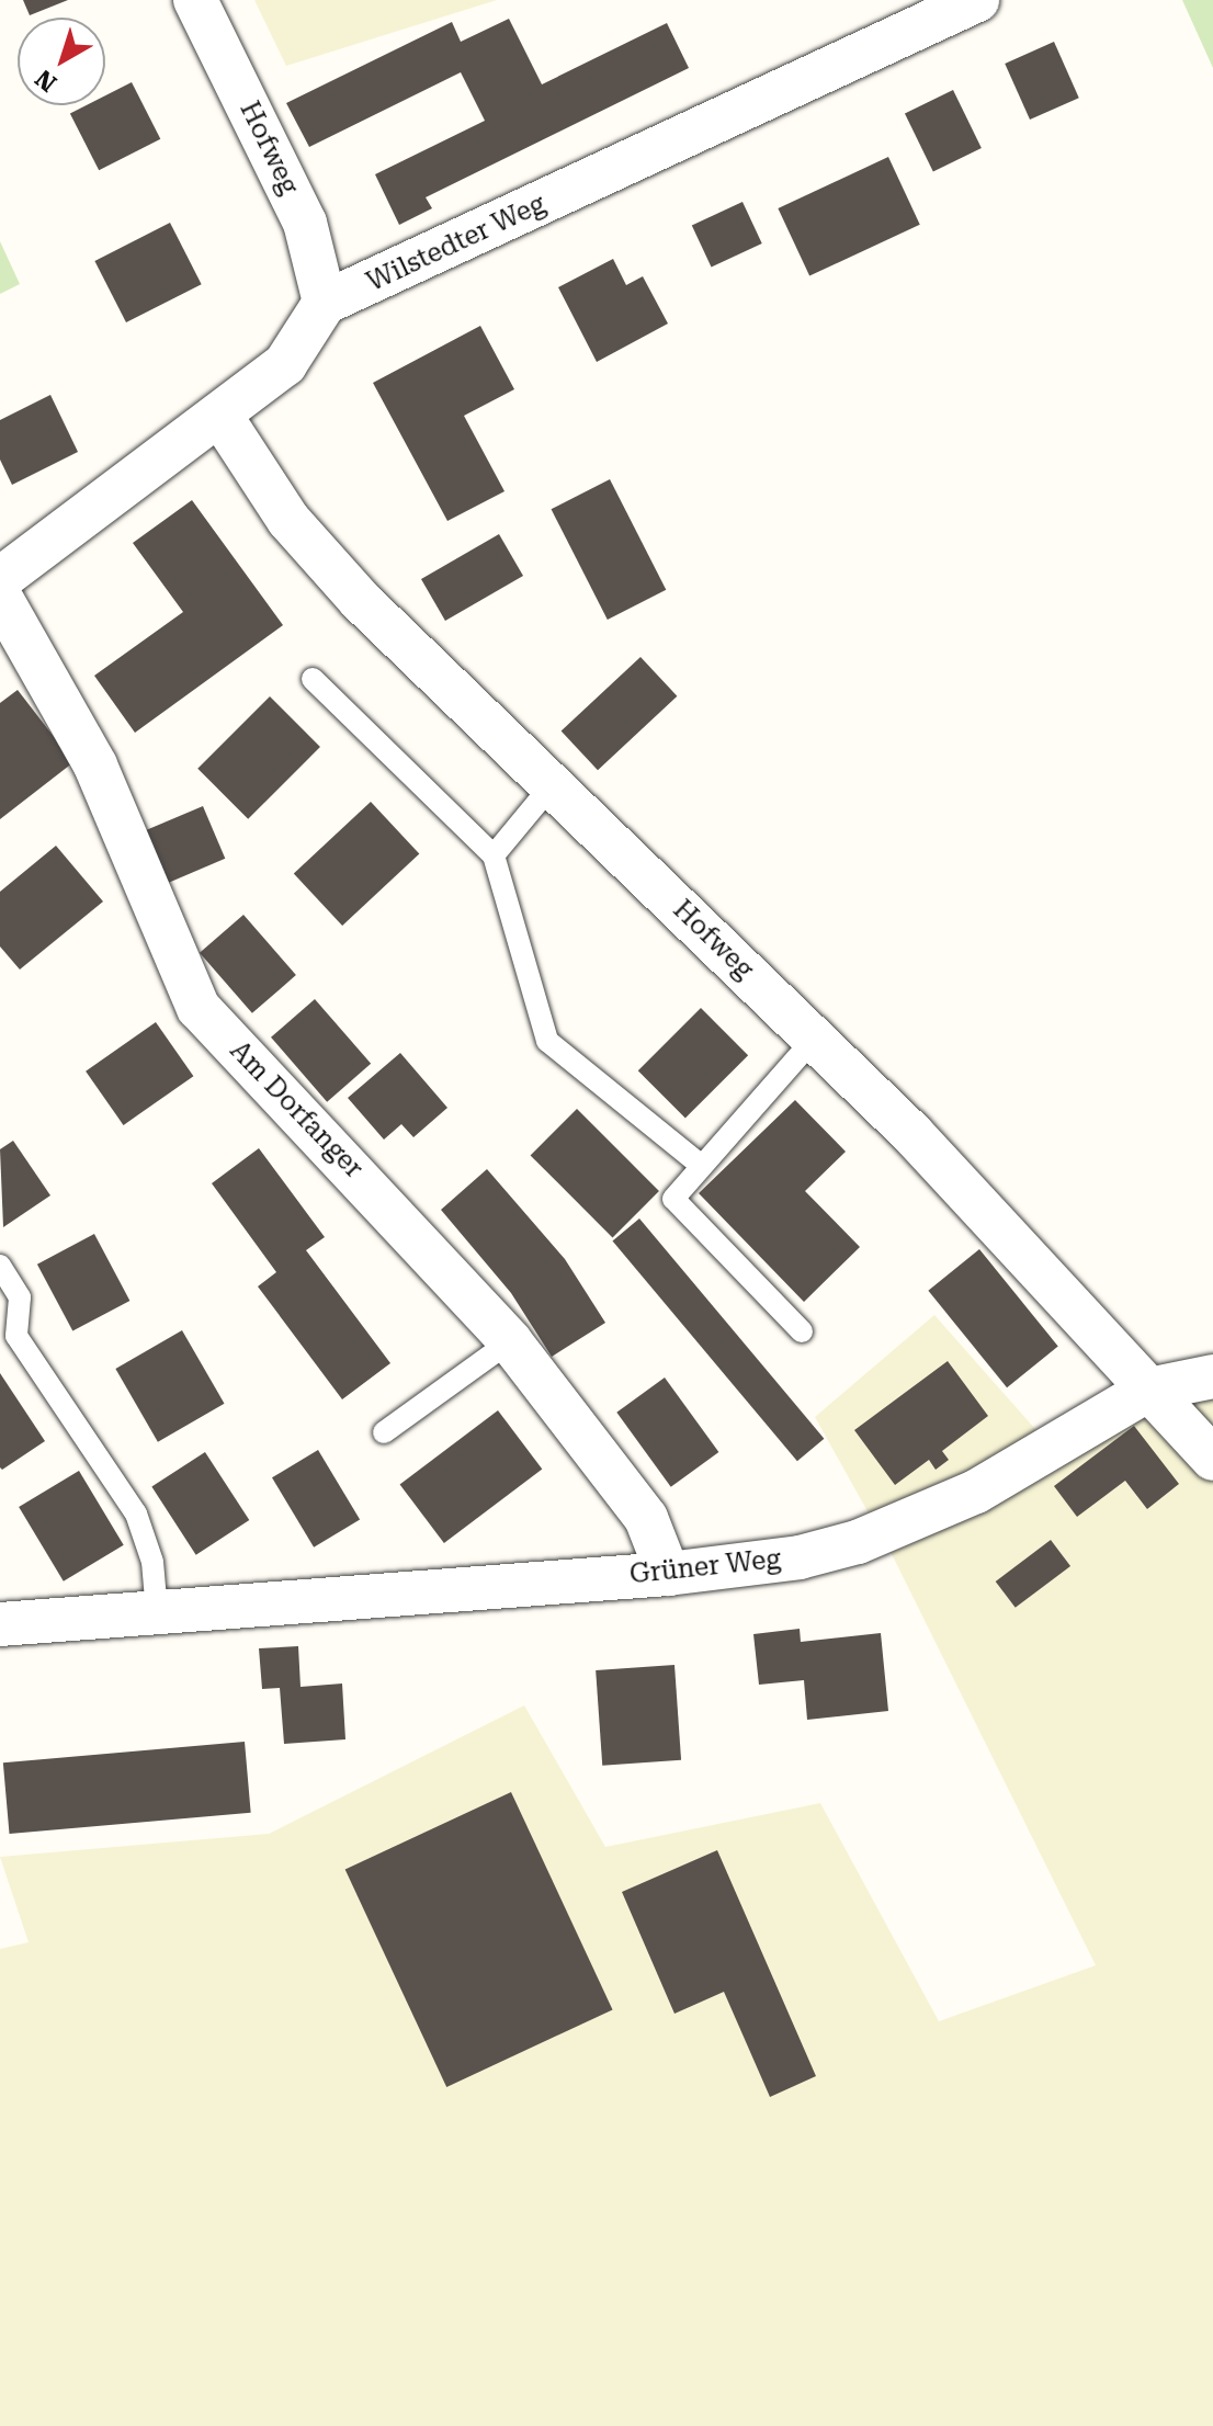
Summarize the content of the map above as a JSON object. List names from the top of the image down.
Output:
{
  "streets": {
    "street": [
      "Hofweg",
      "Wilstedter Weg",
      "Am Dorfanger",
      "Grüner Weg"
    ]
  },
  "crossings": [
    ["Hofweg", "Wilstedter Weg"],
    ["Hofweg", "Grüner Weg"],
    ["Am Dorfanger", "Grüner Weg"]
  ],
  "north": "bottom left"
}
